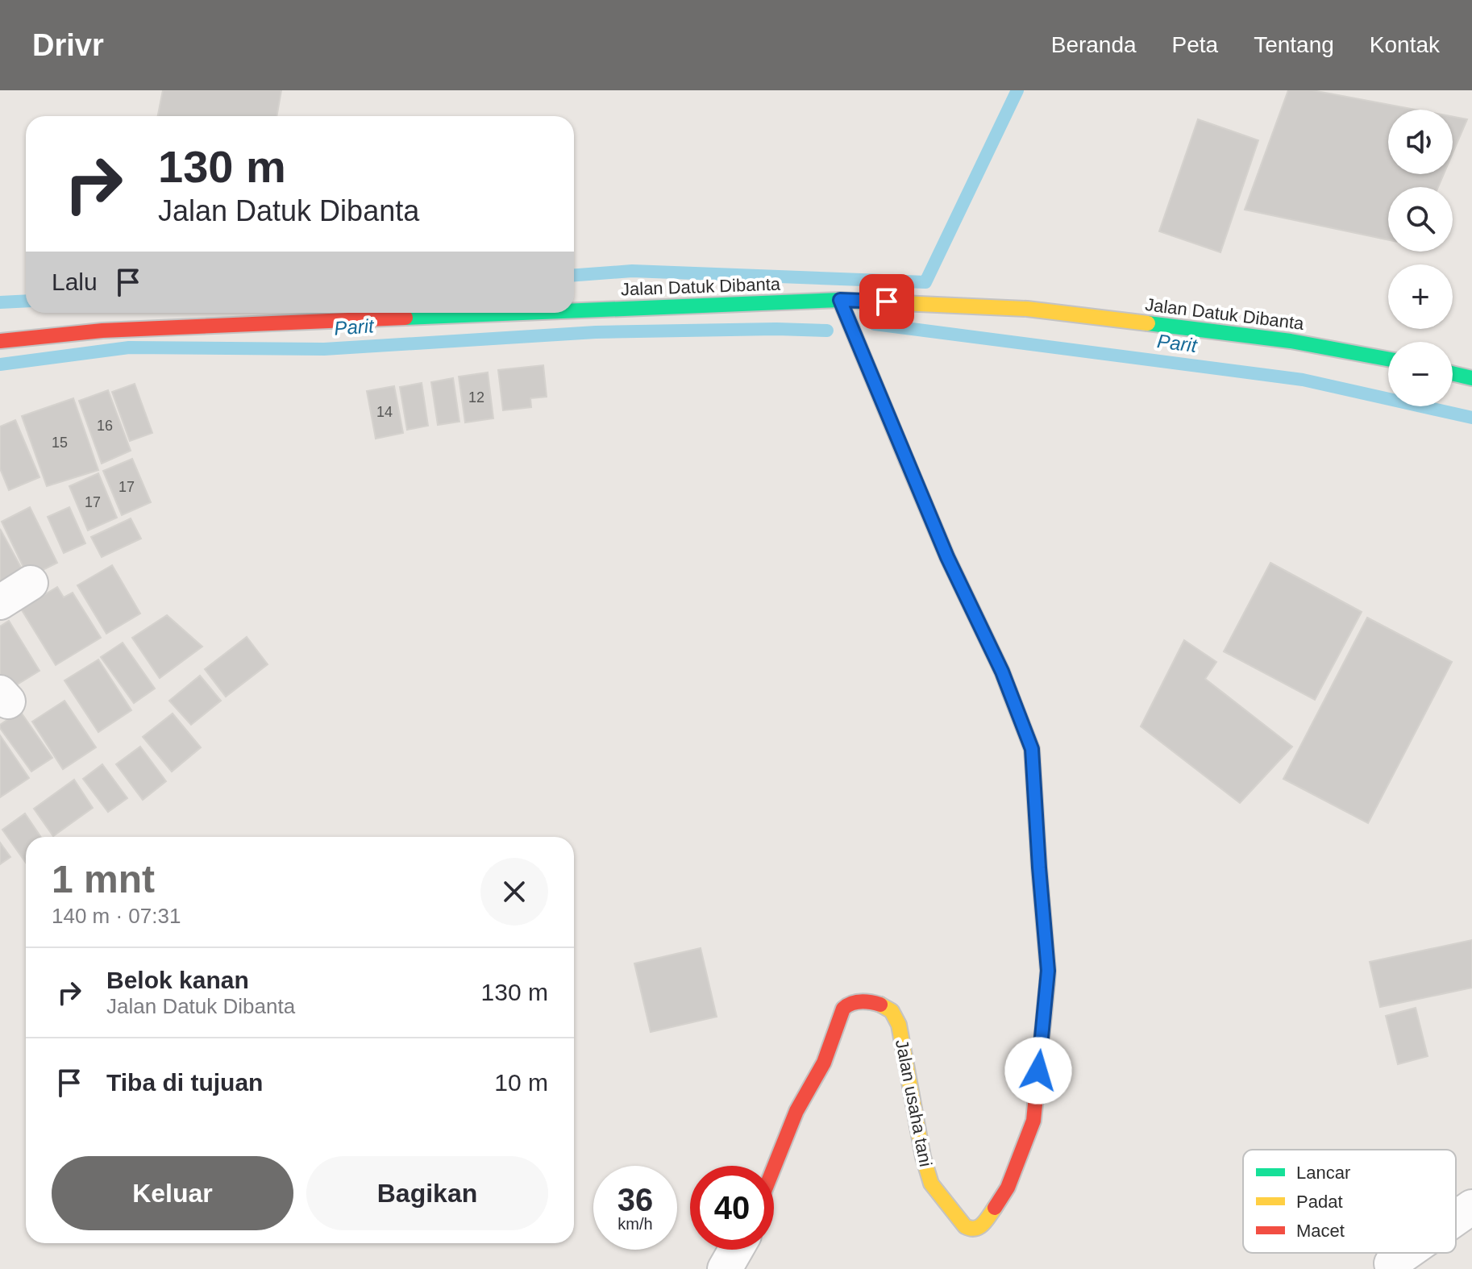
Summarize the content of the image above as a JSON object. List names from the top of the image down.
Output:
{
  "streets": {
    "street": ["Jalan Datuk Dibanta", "Jalan usaha tani"]
  },
  "crossings": [
    ["Jalan Datuk Dibanta", "Jalan usaha tani"]
  ],
  "water": ["Parit"],
  "house_numbers": [
    "12",
    "14",
    "16",
    "15",
    "17",
    "17"
  ],
  "legend": ["Lancar", "Padat", "Macet"],
  "page": {
    "header": "Drivr",
    "nav": [
      "Beranda",
      "Peta",
      "Tentang",
      "Kontak"
    ],
    "map_buttons": ["+", "−"],
    "turn": ["130 m", "Jalan Datuk Dibanta"],
    "then": "Lalu",
    "heading": ["1 mnt", "140 m · 07:31"],
    "list": [
      {
        "name": "Belok kanan",
        "note": "Jalan Datuk Dibanta",
        "value": "130 m"
      },
      {
        "name": "Tiba di tujuan",
        "value": "10 m"
      }
    ],
    "buttons": ["Keluar", "Bagikan"],
    "speed": "36 km/h",
    "limit": "40"
  }
}
